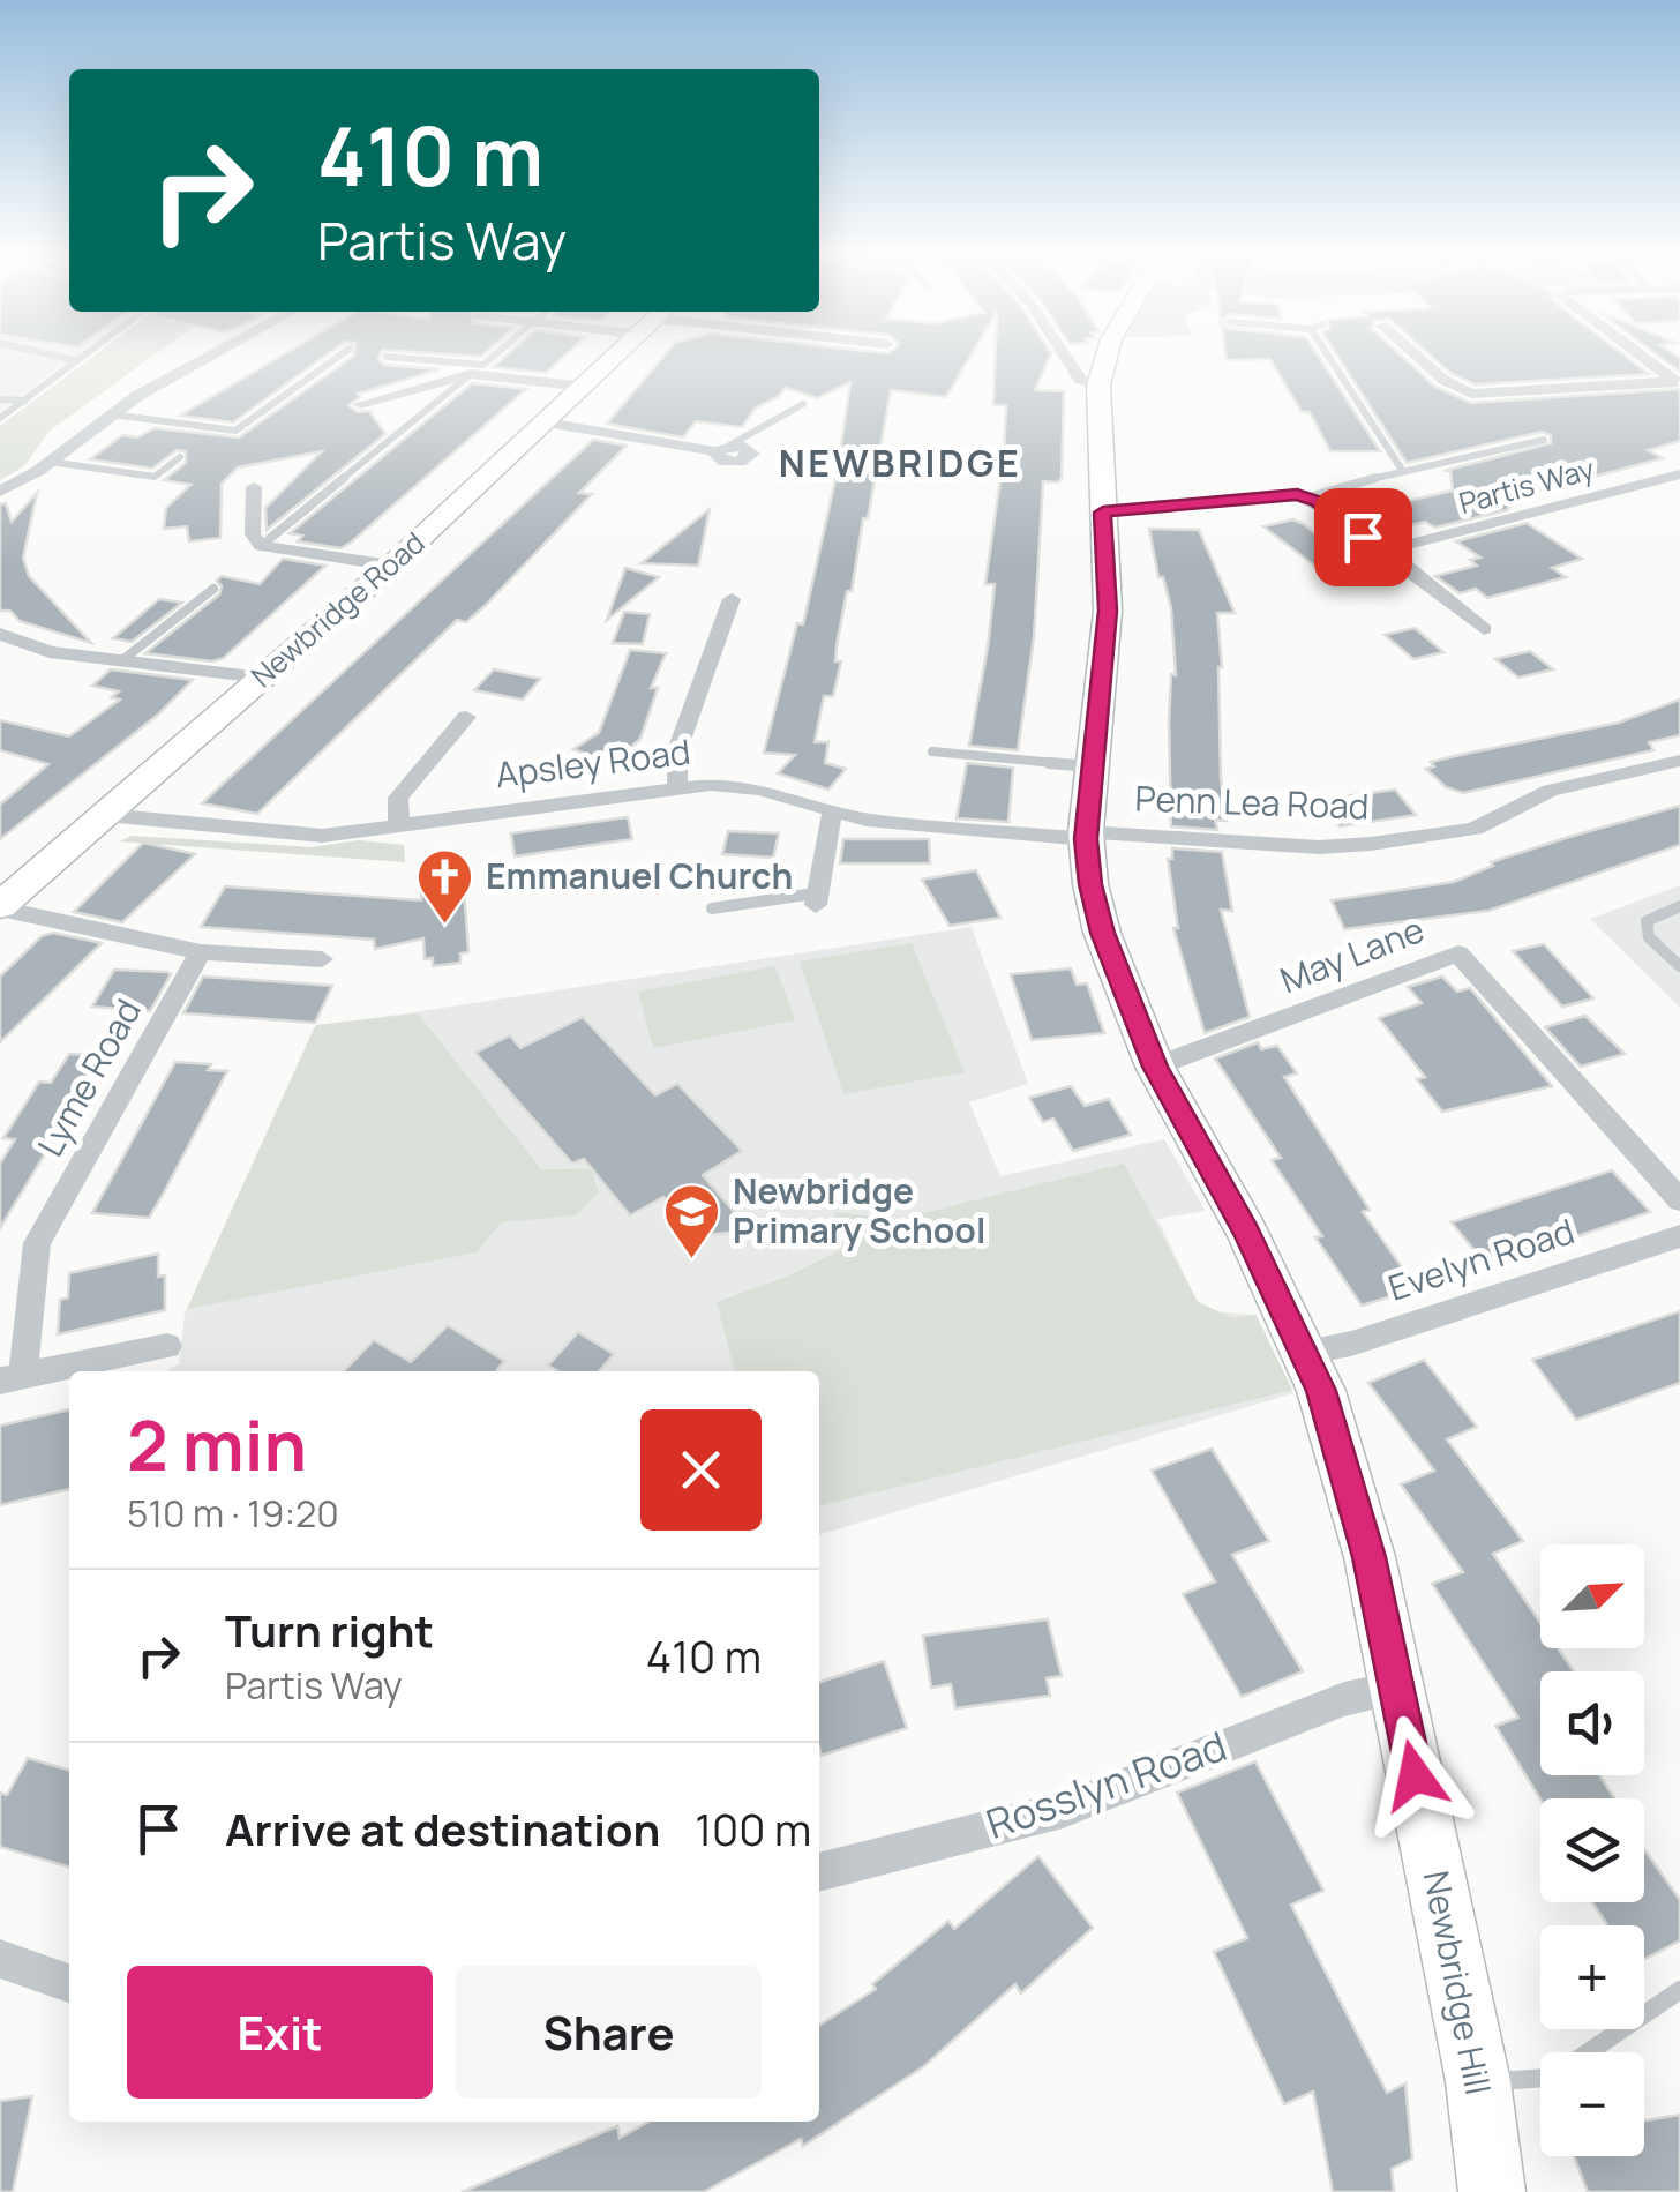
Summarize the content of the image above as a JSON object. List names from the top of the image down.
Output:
{
  "streets": {
    "main road": ["Newbridge Road", "Newbridge Hill"],
    "street": [
      "Partis Way",
      "Apsley Road",
      "Penn Lea Road",
      "May Lane",
      "Lyme Road",
      "Evelyn Road",
      "Rosslyn Road"
    ]
  },
  "crossings": [
    ["Newbridge Road", "Apsley Road"],
    ["Apsley Road", "Penn Lea Road"],
    ["Apsley Road", "Newbridge Hill"],
    ["Penn Lea Road", "Newbridge Hill"],
    ["May Lane", "Newbridge Hill"],
    ["Evelyn Road", "Newbridge Hill"],
    ["Rosslyn Road", "Newbridge Hill"]
  ],
  "districts": ["NEWBRIDGE"],
  "places": {
    "church": ["Emmanuel Church"],
    "school or university": ["Newbridge Primary School"]
  },
  "north": "top right",
  "page": {
    "turn": ["410 m", "Partis Way"],
    "heading": ["2 min", "510 m · 19:20"],
    "map_buttons": ["+", "−"],
    "list": [
      {
        "name": "Turn right",
        "note": "Partis Way",
        "value": "410 m"
      },
      {
        "name": "Arrive at destination",
        "value": "100 m"
      }
    ],
    "buttons": ["Exit", "Share"]
  }
}
